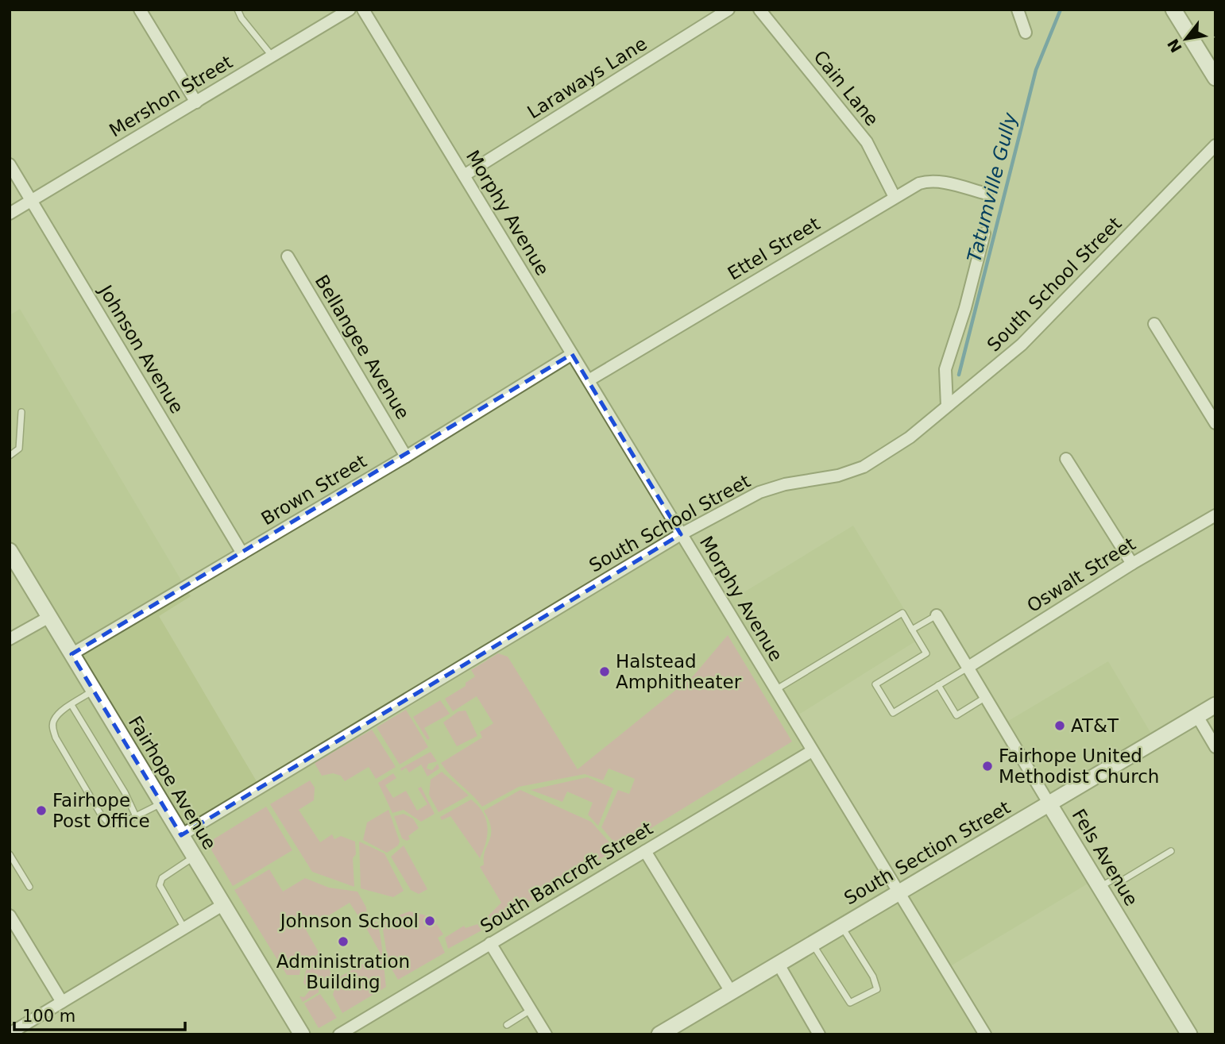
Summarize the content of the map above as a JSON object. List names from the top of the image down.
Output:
{
  "streets": {
    "street": [
      "Laraways Lane",
      "Cain Lane",
      "Mershon Street",
      "Morphy Avenue",
      "Ettel Street",
      "South School Street",
      "Bellangee Avenue",
      "Johnson Avenue",
      "Brown Street",
      "Oswalt Street",
      "Fairhope Avenue",
      "South Section Street",
      "Fels Avenue",
      "South Bancroft Street"
    ]
  },
  "crossings": [
    ["Laraways Lane", "Morphy Avenue"],
    ["Cain Lane", "Ettel Street"],
    ["Mershon Street", "Johnson Avenue"],
    ["Morphy Avenue", "Ettel Street"],
    ["Morphy Avenue", "South School Street"],
    ["Morphy Avenue", "Brown Street"],
    ["Morphy Avenue", "South Section Street"],
    ["Morphy Avenue", "South Bancroft Street"],
    ["South School Street", "Fairhope Avenue"],
    ["Bellangee Avenue", "Brown Street"],
    ["Johnson Avenue", "Brown Street"],
    ["Brown Street", "Fairhope Avenue"],
    ["Oswalt Street", "Fels Avenue"],
    ["South Section Street", "Fels Avenue"]
  ],
  "water": ["Tatumville Gully"],
  "places": [
    "Halstead Amphitheater",
    "AT&T",
    "Fairhope United Methodist Church",
    "Fairhope Post Office",
    "Johnson School",
    "Administration Building"
  ],
  "scale_bar": "100 m",
  "north": "bottom left"
}
